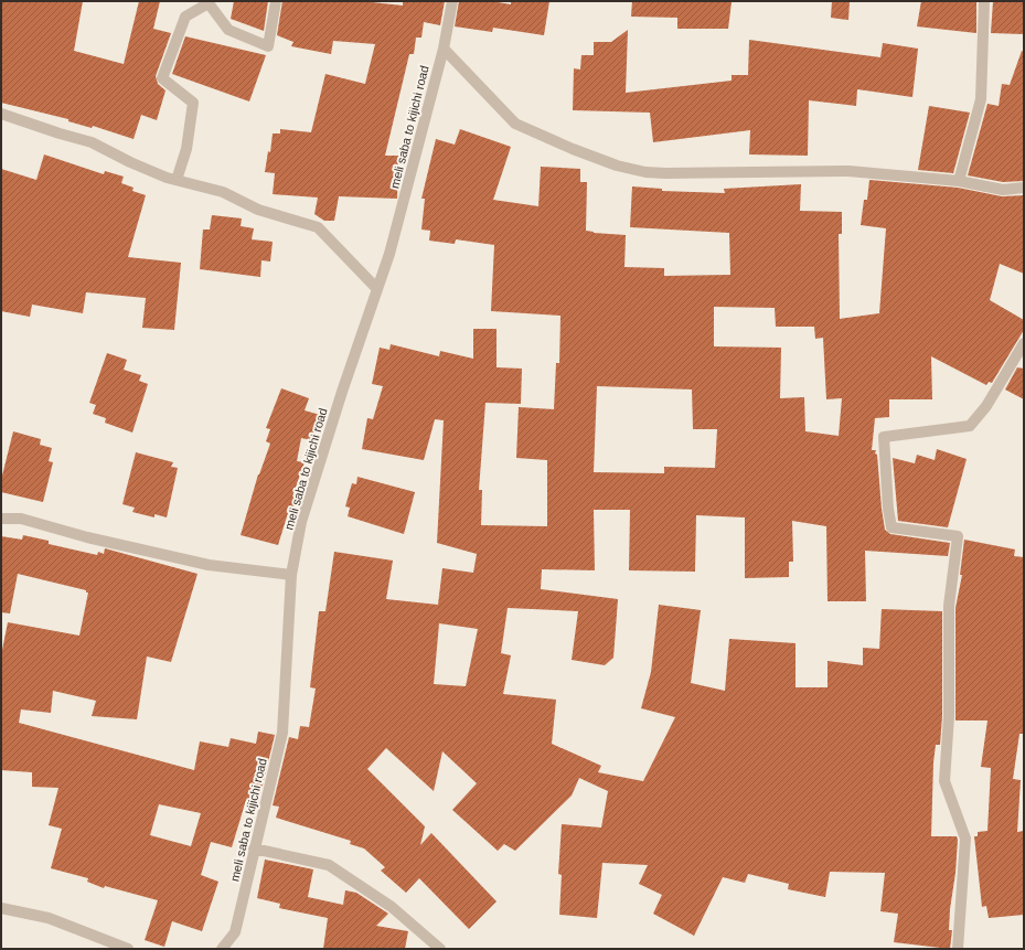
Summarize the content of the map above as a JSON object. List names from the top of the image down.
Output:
{
  "streets": {
    "street": ["meli saba to kijichi road"]
  }
}
